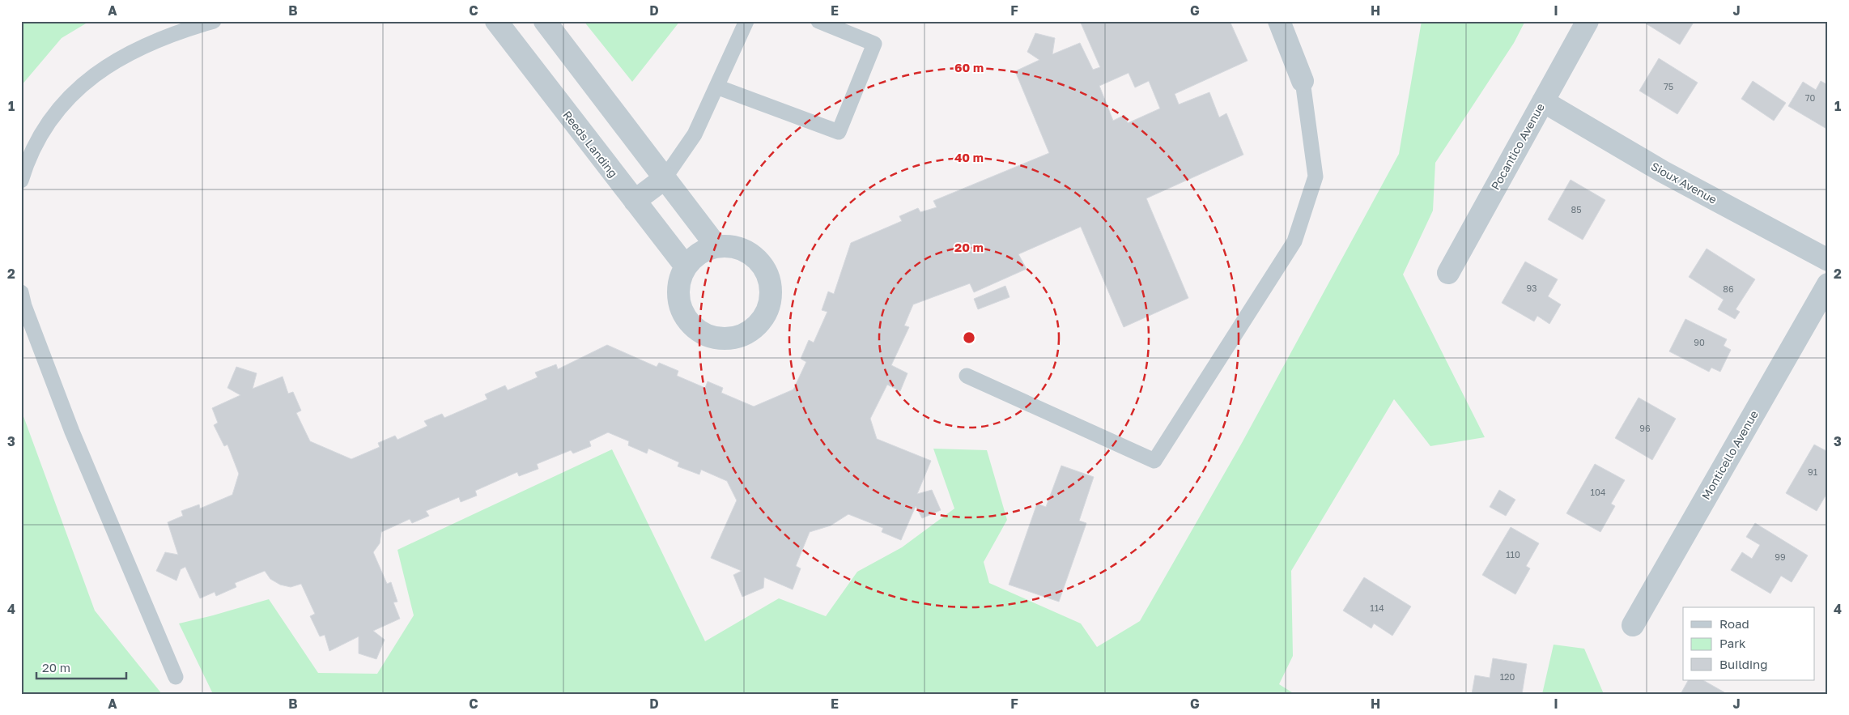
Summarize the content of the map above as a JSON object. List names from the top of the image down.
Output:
{
  "streets": {
    "street": [
      "Reeds Landing",
      "Pocantico Avenue",
      "Sioux Avenue",
      "Monticello Avenue"
    ]
  },
  "crossings": [
    ["Pocantico Avenue", "Sioux Avenue"]
  ],
  "house_numbers": [
    "75",
    "70",
    "85",
    "93",
    "86",
    "90",
    "96",
    "91",
    "104",
    "110",
    "99",
    "114",
    "120"
  ],
  "legend": ["Road", "Park", "Building"],
  "scale_bar": "20 m",
  "grid": {
    "columns": [
      "A",
      "B",
      "C",
      "D",
      "E",
      "F",
      "G",
      "H",
      "I",
      "J"
    ],
    "rows": [
      "1",
      "2",
      "3",
      "4"
    ]
  },
  "rings": ["60 m", "40 m", "20 m"]
}
